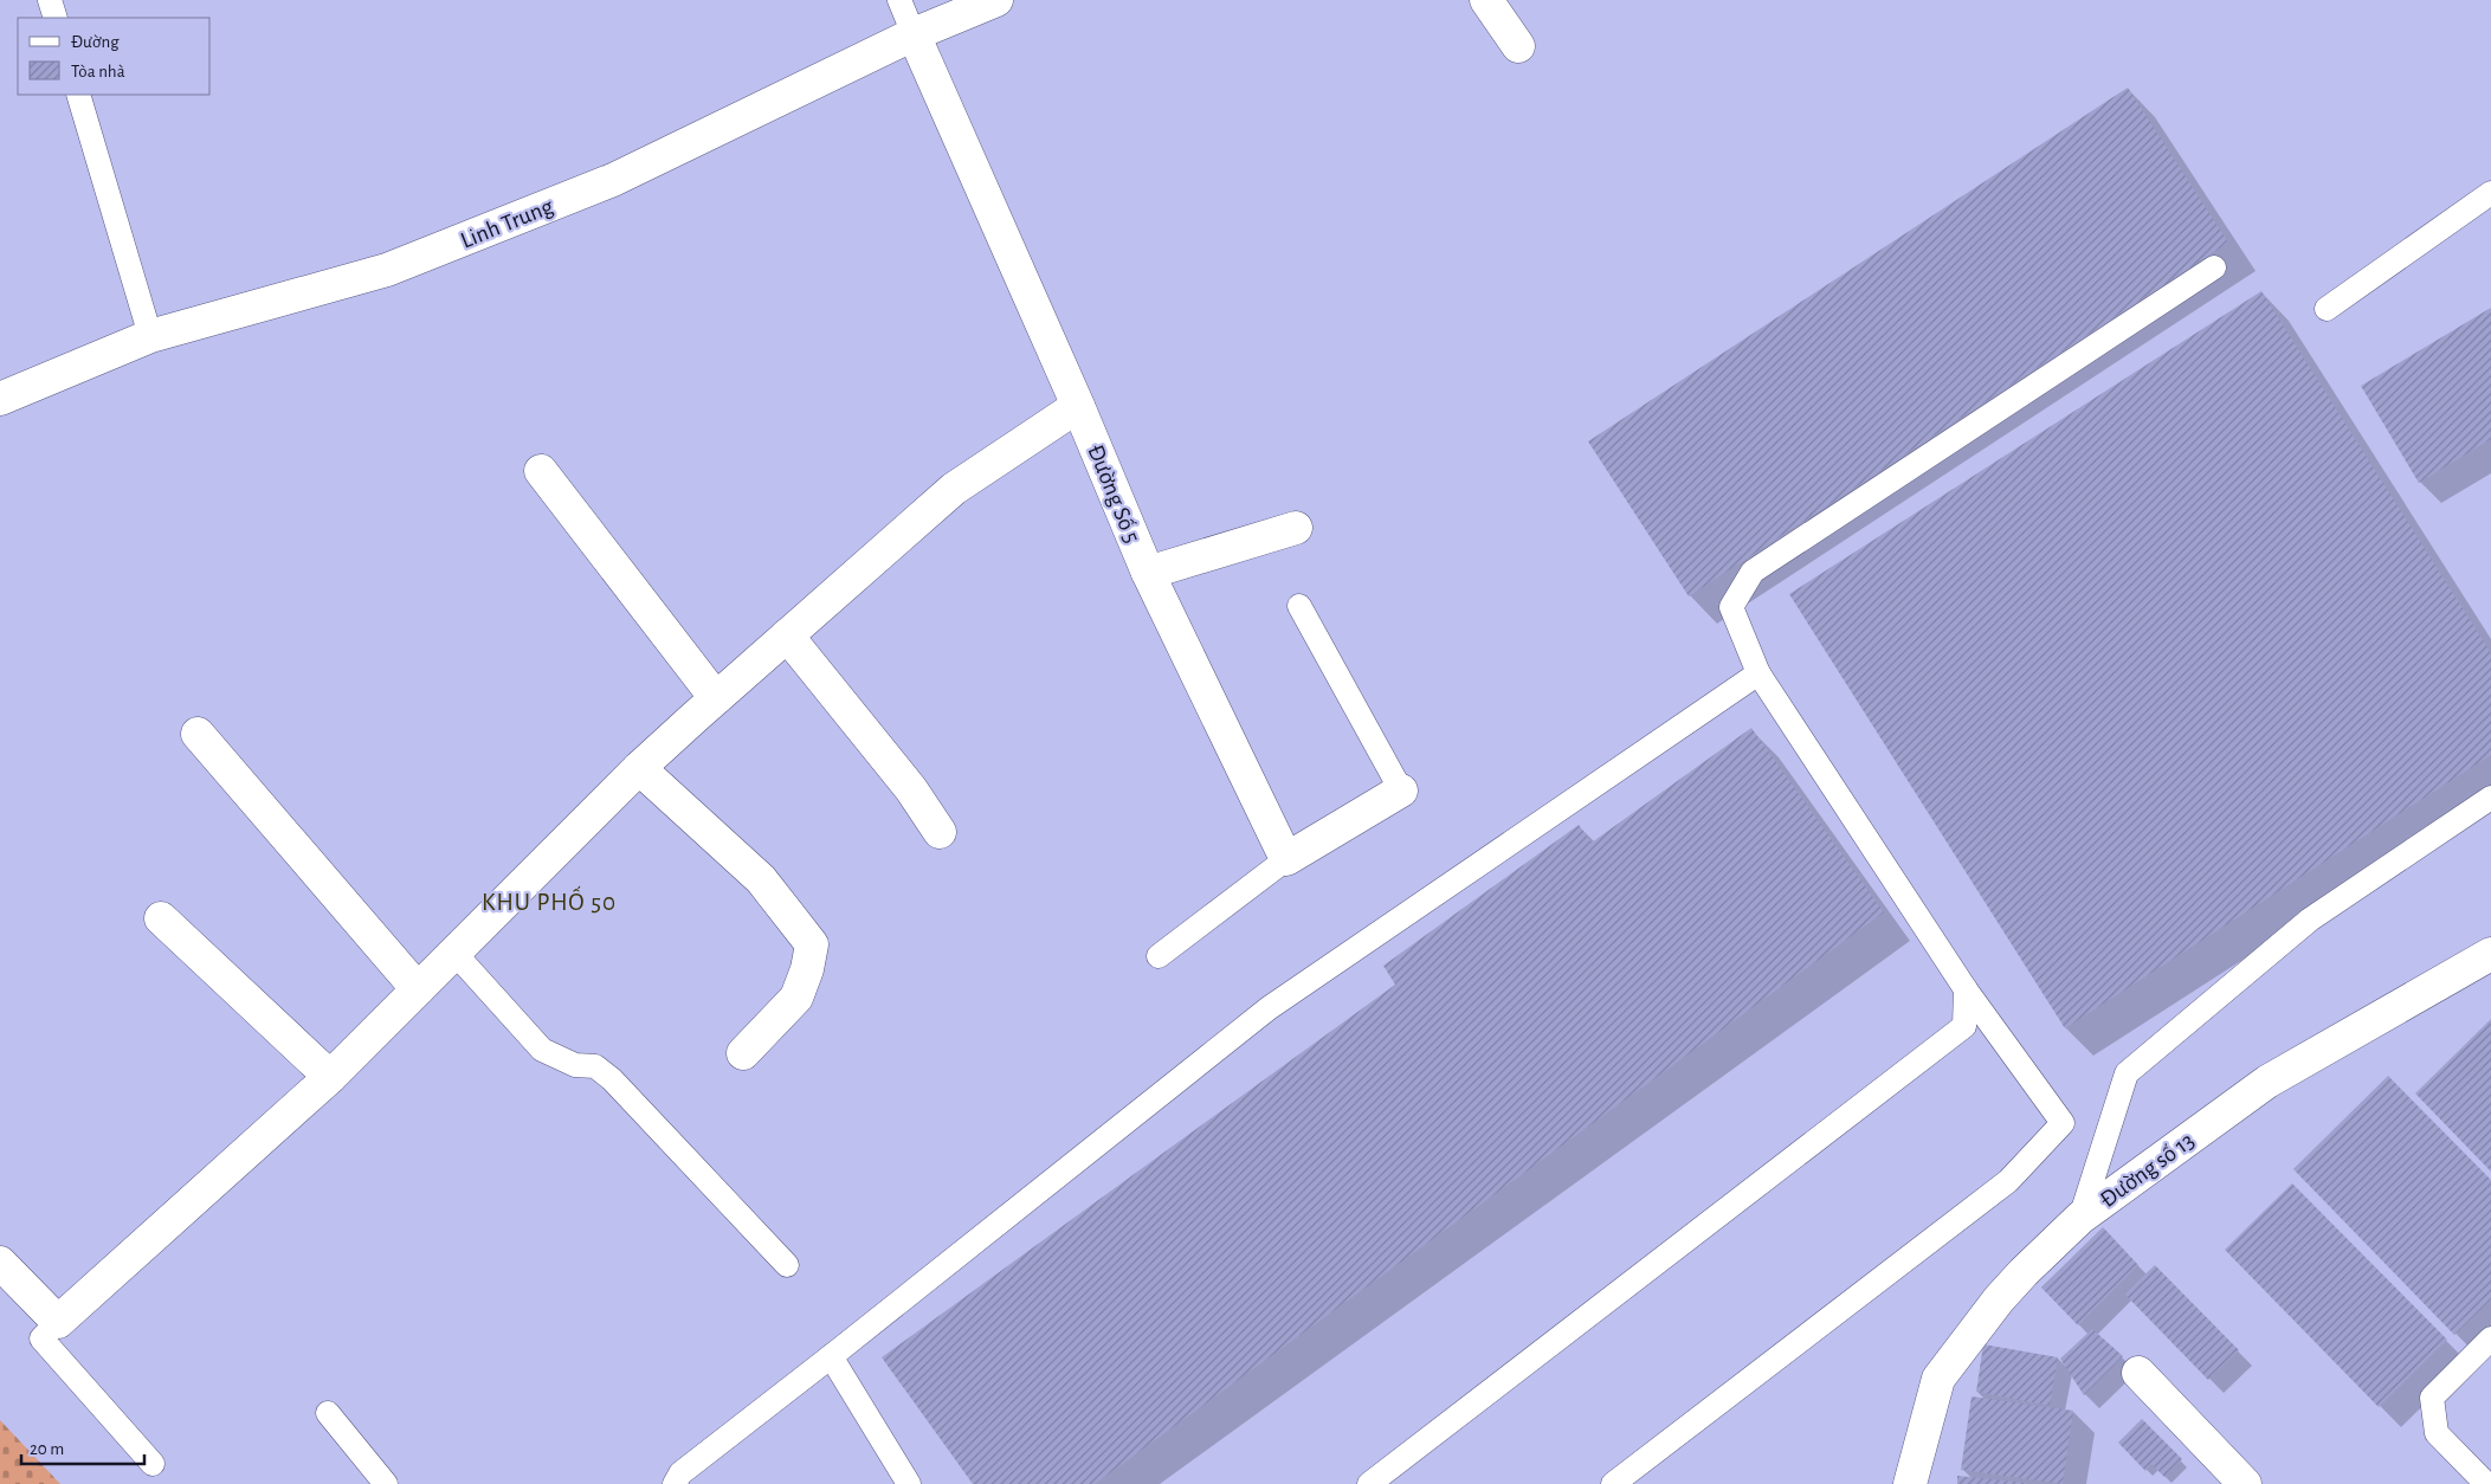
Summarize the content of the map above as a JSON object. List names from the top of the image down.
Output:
{
  "streets": {
    "street": ["Linh Trung", "Đường Số 5", "Đường số 13"]
  },
  "crossings": [
    ["Linh Trung", "Đường Số 5"]
  ],
  "districts": ["KHU PHỐ 50"],
  "legend": ["Đường", "Tòa nhà"],
  "scale_bar": "20 m"
}
